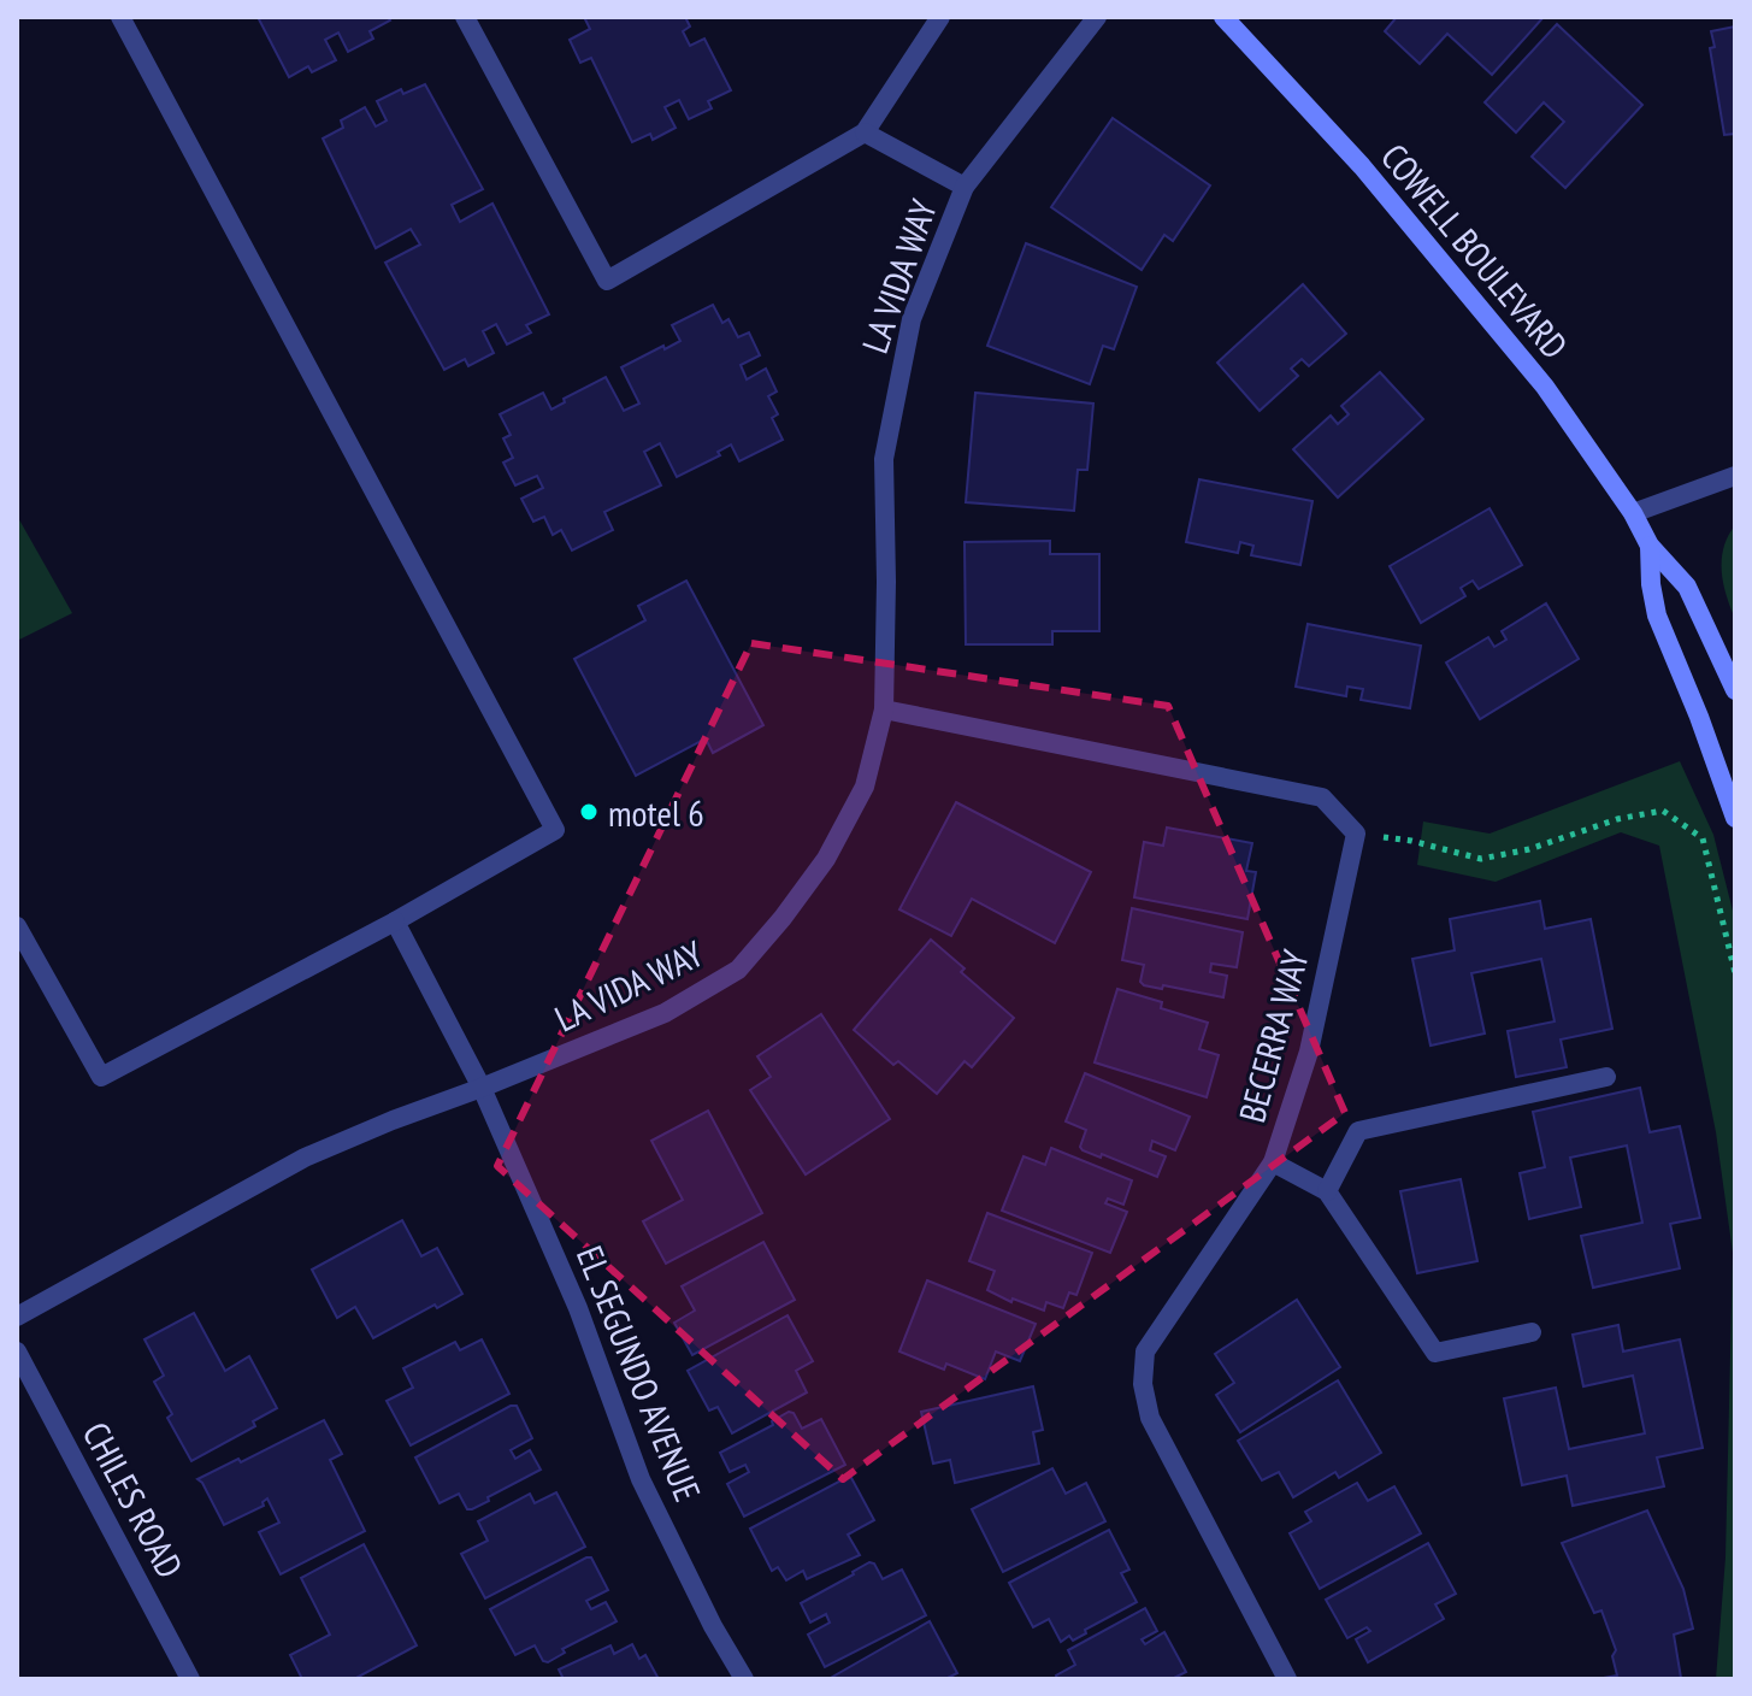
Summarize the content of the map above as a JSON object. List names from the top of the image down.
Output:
{
  "streets": {
    "main road": ["COWELL BOULEVARD"],
    "street": [
      "LA VIDA WAY",
      "BECERRA WAY",
      "EL SEGUNDO AVENUE",
      "CHILES ROAD"
    ]
  },
  "crossings": [
    ["LA VIDA WAY", "EL SEGUNDO AVENUE"]
  ],
  "places": ["motel 6"]
}
